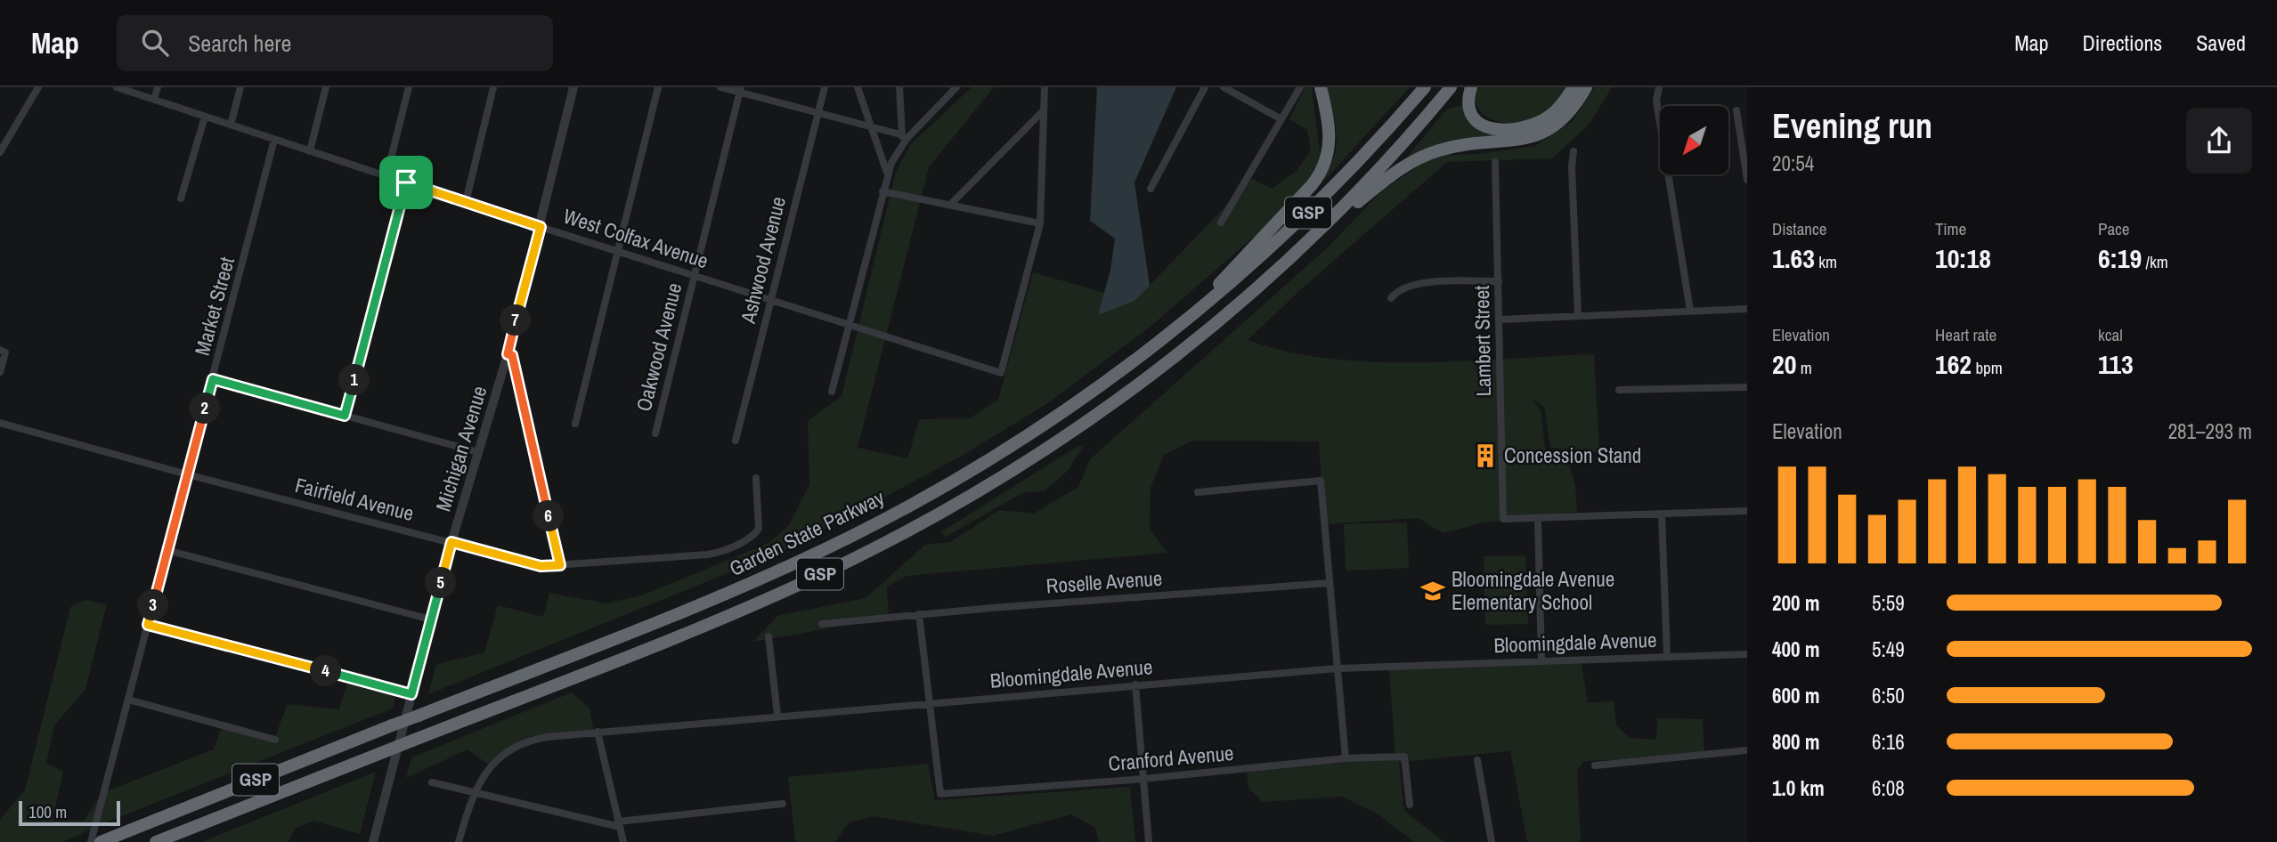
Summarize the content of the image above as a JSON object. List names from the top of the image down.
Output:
{
  "streets": {
    "highway": ["GSP", "Garden State Parkway"],
    "street": [
      "West Colfax Avenue",
      "Ashwood Avenue",
      "Market Street",
      "Lambert Street",
      "Oakwood Avenue",
      "Michigan Avenue",
      "Fairfield Avenue",
      "Roselle Avenue",
      "Bloomingdale Avenue",
      "Cranford Avenue"
    ]
  },
  "crossings": [
    ["West Colfax Avenue", "Ashwood Avenue"],
    ["West Colfax Avenue", "Market Street"],
    ["West Colfax Avenue", "Oakwood Avenue"],
    ["West Colfax Avenue", "Michigan Avenue"],
    ["Market Street", "Fairfield Avenue"],
    ["Michigan Avenue", "Fairfield Avenue"],
    ["Bloomingdale Avenue", "Cranford Avenue"]
  ],
  "places": {
    "building": ["Concession Stand"],
    "school or university": ["Bloomingdale Avenue Elementary School"]
  },
  "scale_bar": "100 m",
  "north": "bottom left",
  "page": {
    "header": "Map",
    "search": "Search here",
    "nav": ["Map", "Directions", "Saved"],
    "heading": ["Evening run", "20:54"],
    "stats": [
      ["Distance", "1.63 km"],
      ["Time", "10:18"],
      ["Pace", "6:19 /km"],
      ["Elevation", "20 m"],
      ["Heart rate", "162 bpm"],
      ["kcal", "113"]
    ],
    "pins": [
      "7",
      "1",
      "2",
      "6",
      "5",
      "3",
      "4"
    ],
    "chart": ["Elevation", "281–293 m"],
    "list": [
      {
        "name": "200 m",
        "note": "5:59"
      },
      {
        "name": "400 m",
        "note": "5:49"
      },
      {
        "name": "600 m",
        "note": "6:50"
      },
      {
        "name": "800 m",
        "note": "6:16"
      },
      {
        "name": "1.0 km",
        "note": "6:08"
      }
    ],
    "scale": "100 m"
  }
}
